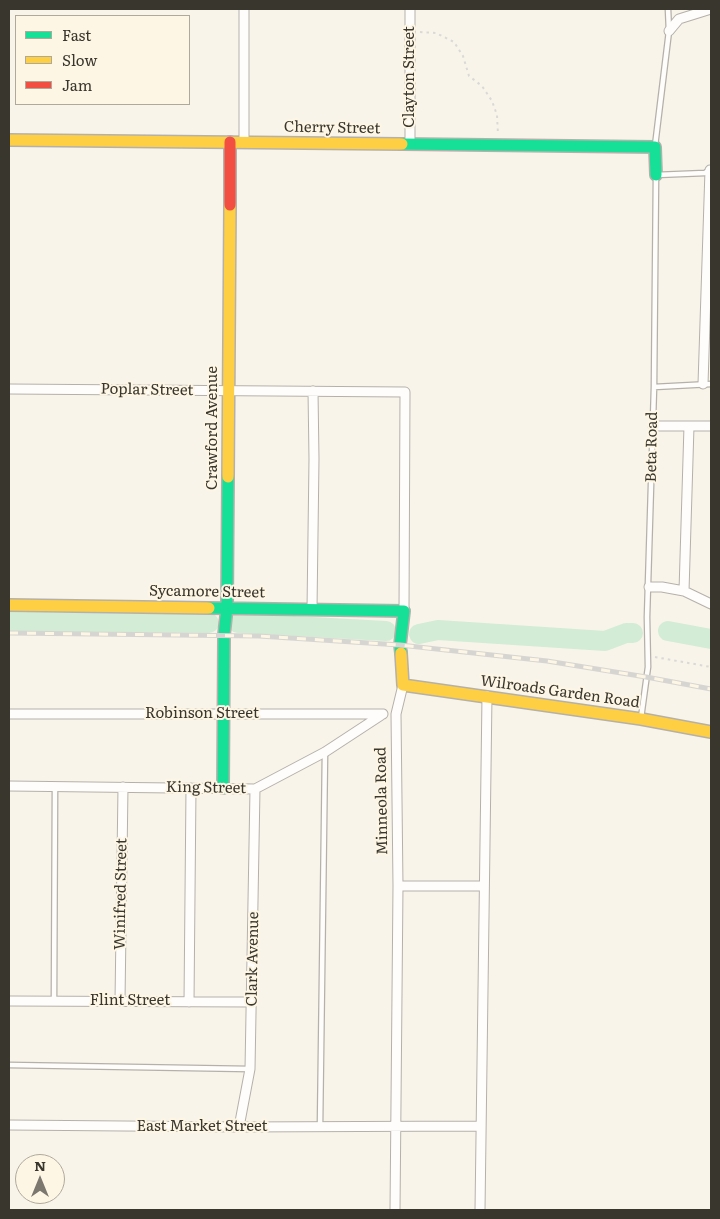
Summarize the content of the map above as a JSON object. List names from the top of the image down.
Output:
{
  "streets": {
    "street": [
      "Clayton Street",
      "Cherry Street",
      "Poplar Street",
      "Crawford Avenue",
      "Sycamore Street",
      "Wilroads Garden Road",
      "Robinson Street",
      "King Street",
      "Minneola Road",
      "Winifred Street",
      "Clark Avenue",
      "Flint Street",
      "East Market Street"
    ],
    "lane": ["Beta Road"]
  },
  "crossings": [
    ["Clayton Street", "Cherry Street"],
    ["Cherry Street", "Crawford Avenue"],
    ["Poplar Street", "Crawford Avenue"],
    ["Poplar Street", "Minneola Road"],
    ["Crawford Avenue", "Sycamore Street"],
    ["Crawford Avenue", "Robinson Street"],
    ["Crawford Avenue", "King Street"],
    ["Beta Road", "Wilroads Garden Road"],
    ["Sycamore Street", "Minneola Road"],
    ["Wilroads Garden Road", "Minneola Road"],
    ["Robinson Street", "King Street"],
    ["Robinson Street", "Minneola Road"],
    ["King Street", "Winifred Street"],
    ["King Street", "Clark Avenue"],
    ["Minneola Road", "East Market Street"],
    ["Winifred Street", "Flint Street"],
    ["Clark Avenue", "Flint Street"],
    ["Clark Avenue", "East Market Street"]
  ],
  "legend": ["Fast", "Slow", "Jam"],
  "north": "top"
}
